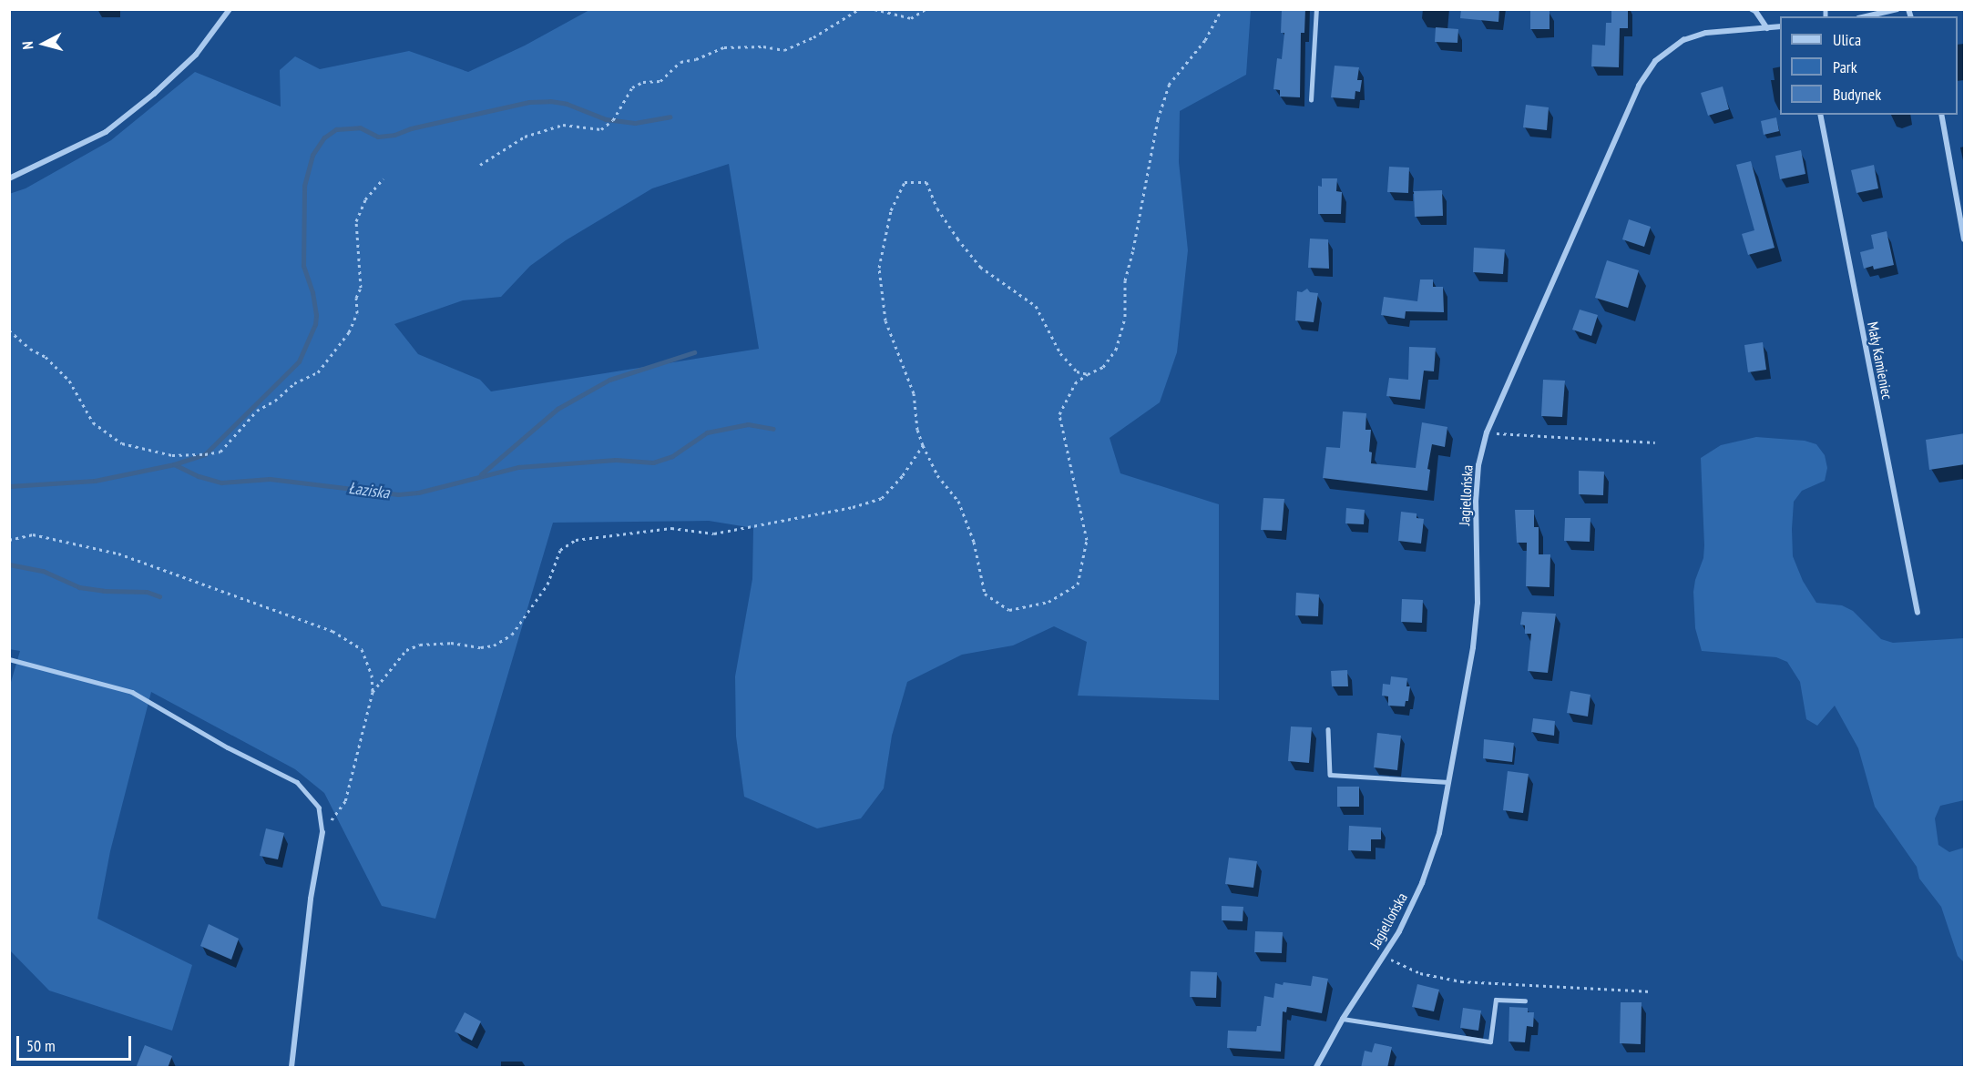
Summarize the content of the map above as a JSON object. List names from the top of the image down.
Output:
{
  "streets": {
    "street": ["Mały Kamieniec", "Jagiellońska"]
  },
  "water": ["Łaziska"],
  "legend": ["Ulica", "Park", "Budynek"],
  "scale_bar": "50 m",
  "north": "left"
}
